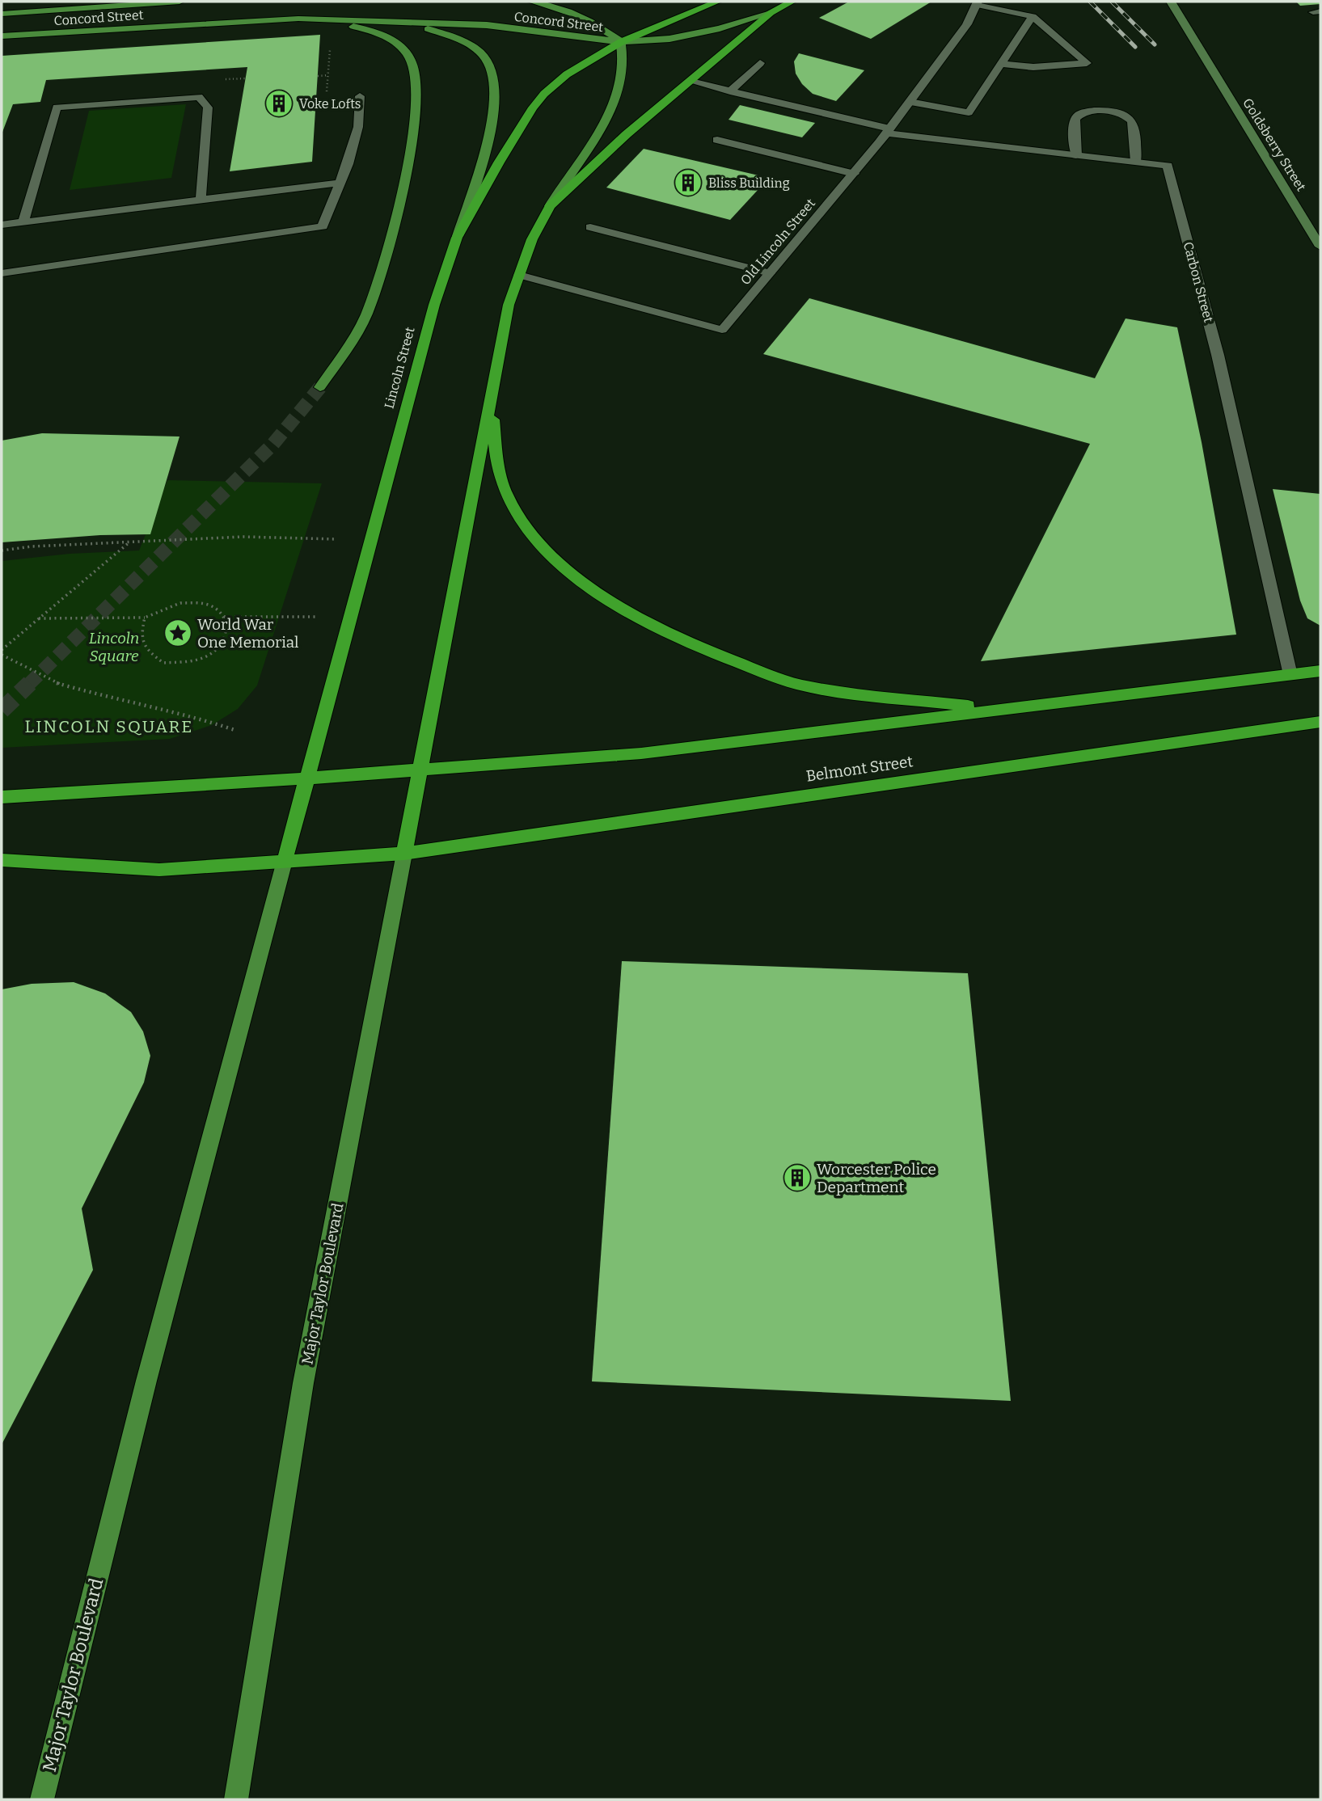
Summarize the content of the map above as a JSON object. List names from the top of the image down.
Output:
{
  "streets": {
    "highway": ["Lincoln Street", "Belmont Street", "Major Taylor Boulevard"],
    "main road": ["Concord Street", "Goldsberry Street"],
    "street": ["Old Lincoln Street", "Carbon Street"]
  },
  "crossings": [
    ["Concord Street", "Lincoln Street"],
    ["Old Lincoln Street", "Carbon Street"],
    ["Lincoln Street", "Major Taylor Boulevard"],
    ["Belmont Street", "Major Taylor Boulevard"]
  ],
  "districts": ["LINCOLN SQUARE"],
  "parks": ["Lincoln Square"],
  "places": {
    "building": ["Voke Lofts", "Bliss Building", "Worcester Police Department"],
    "place": ["World War One Memorial"]
  }
}
